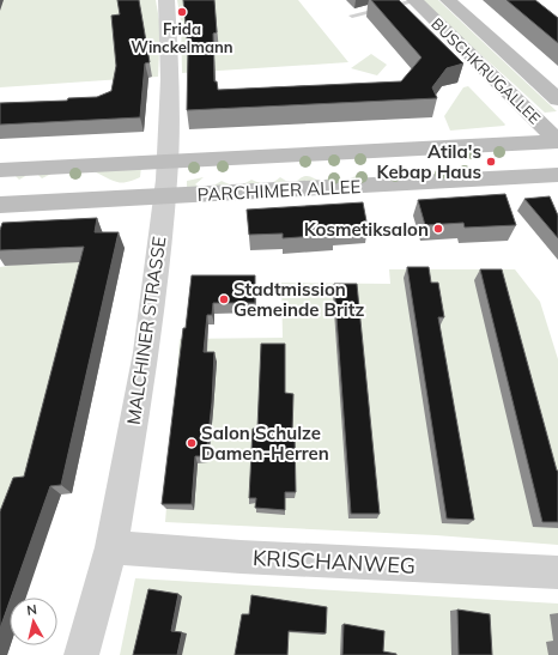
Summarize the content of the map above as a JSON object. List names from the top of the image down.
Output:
{
  "streets": {
    "street": [
      "BUSCHKRUGALLEE",
      "PARCHIMER ALLEE",
      "MALCHINER STRASSE",
      "KRISCHANWEG"
    ]
  },
  "crossings": [
    ["BUSCHKRUGALLEE", "PARCHIMER ALLEE"],
    ["PARCHIMER ALLEE", "MALCHINER STRASSE"],
    ["MALCHINER STRASSE", "KRISCHANWEG"]
  ],
  "places": [
    "Frida Winckelmann",
    "Atila's Kebap Haus",
    "Kosmetiksalon",
    "Stadtmission Gemeinde Britz",
    "Salon Schulze Damen-Herren"
  ],
  "north": "top"
}
